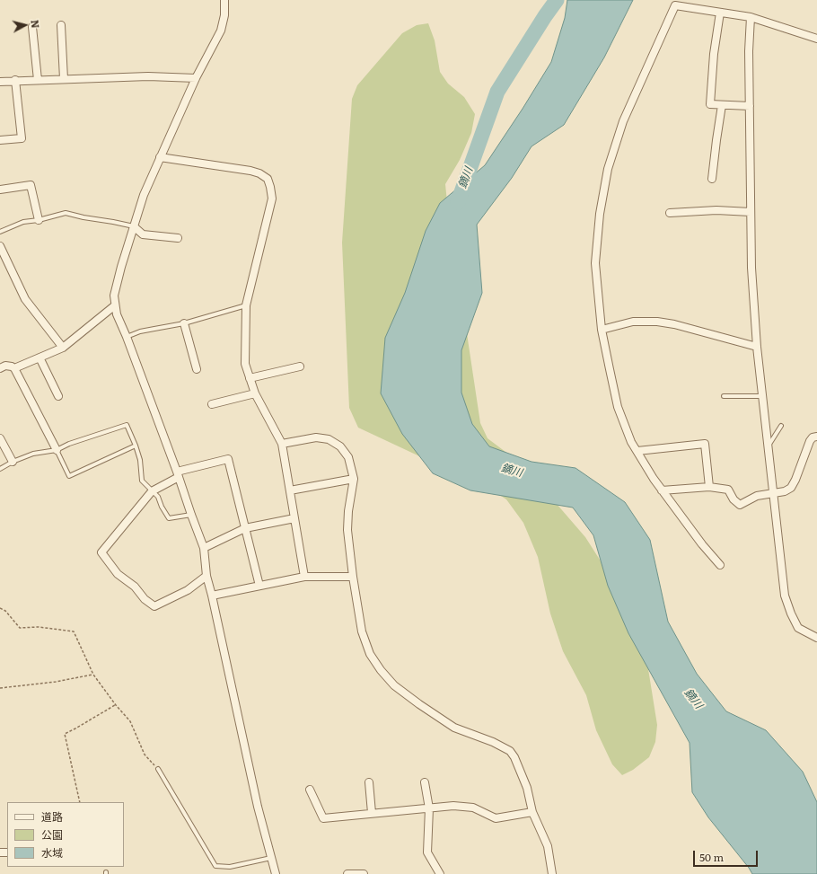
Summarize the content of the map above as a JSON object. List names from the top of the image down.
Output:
{
  "water": ["鏑川"],
  "legend": ["道路", "公園", "水域"],
  "scale_bar": "50 m",
  "north": "right"
}
